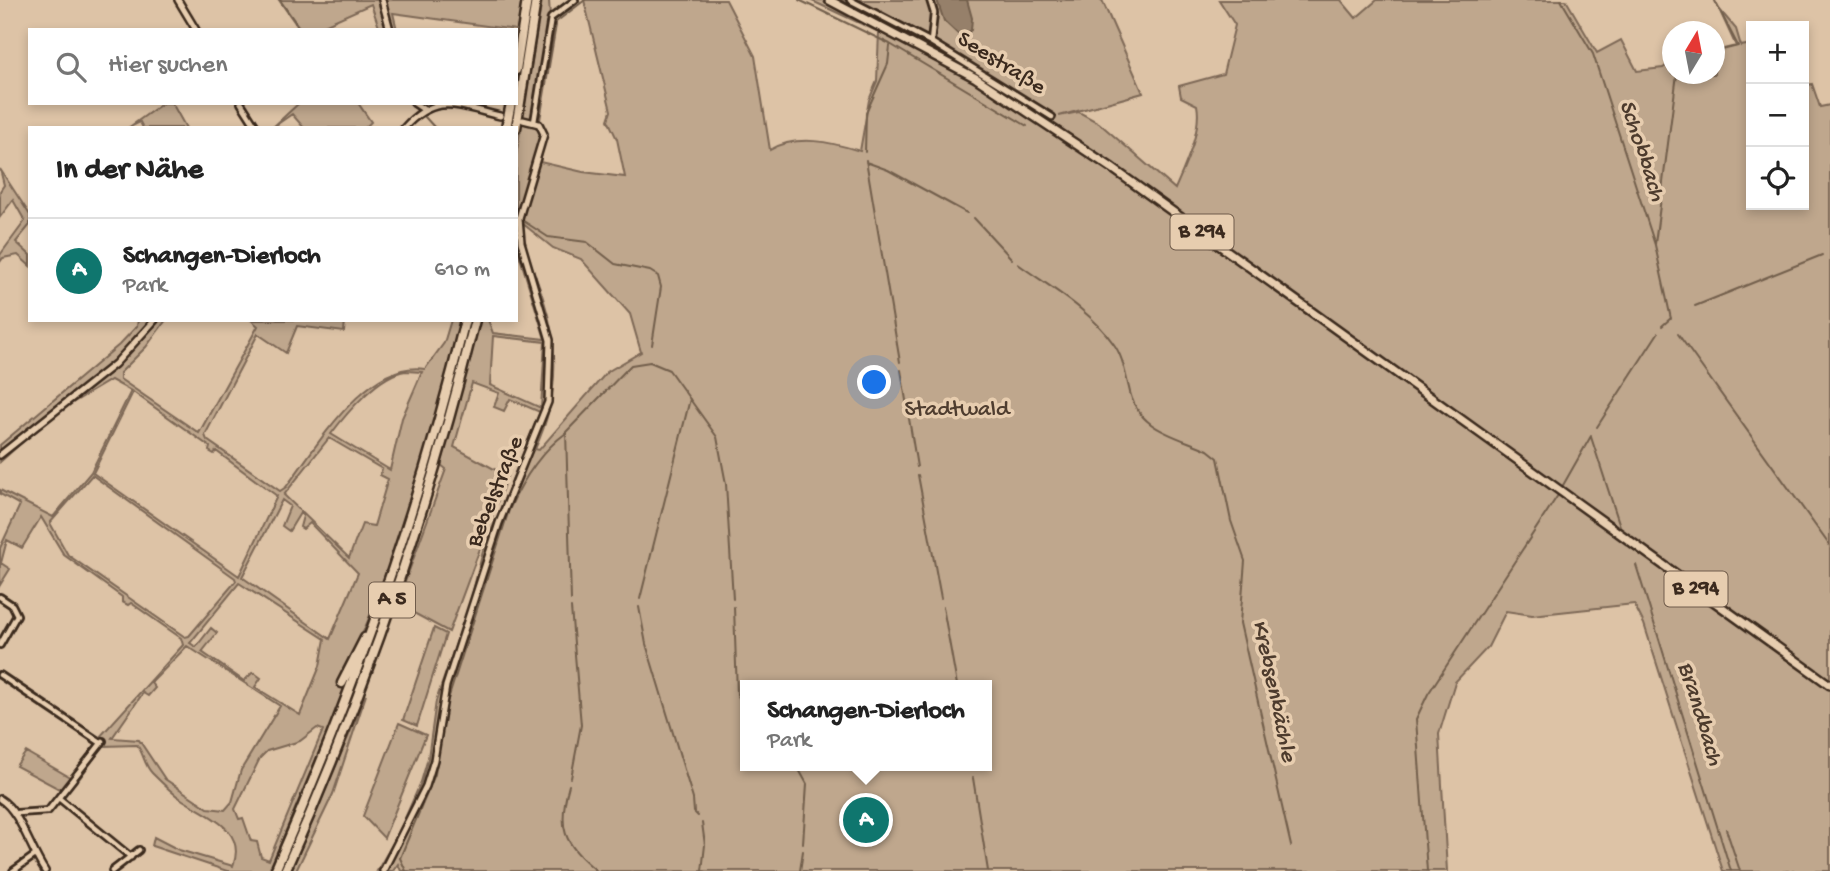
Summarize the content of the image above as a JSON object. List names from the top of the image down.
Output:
{
  "streets": {
    "highway": ["A 5"],
    "main road": ["B 294"],
    "street": ["Seestraße", "Bebelstraße"]
  },
  "water": ["Schobbach", "Krebsenbächle", "Brandbach"],
  "parks": ["Stadtwald"],
  "north": "top",
  "page": {
    "map_buttons": ["+", "−"],
    "search": "Hier suchen",
    "heading": "In der Nähe",
    "list": [
      {
        "mark": "A",
        "name": "Schangen-Dierloch",
        "note": "Park",
        "value": "610 m"
      }
    ],
    "popup": ["Schangen-Dierloch", "Park"],
    "pins": "A"
  }
}
